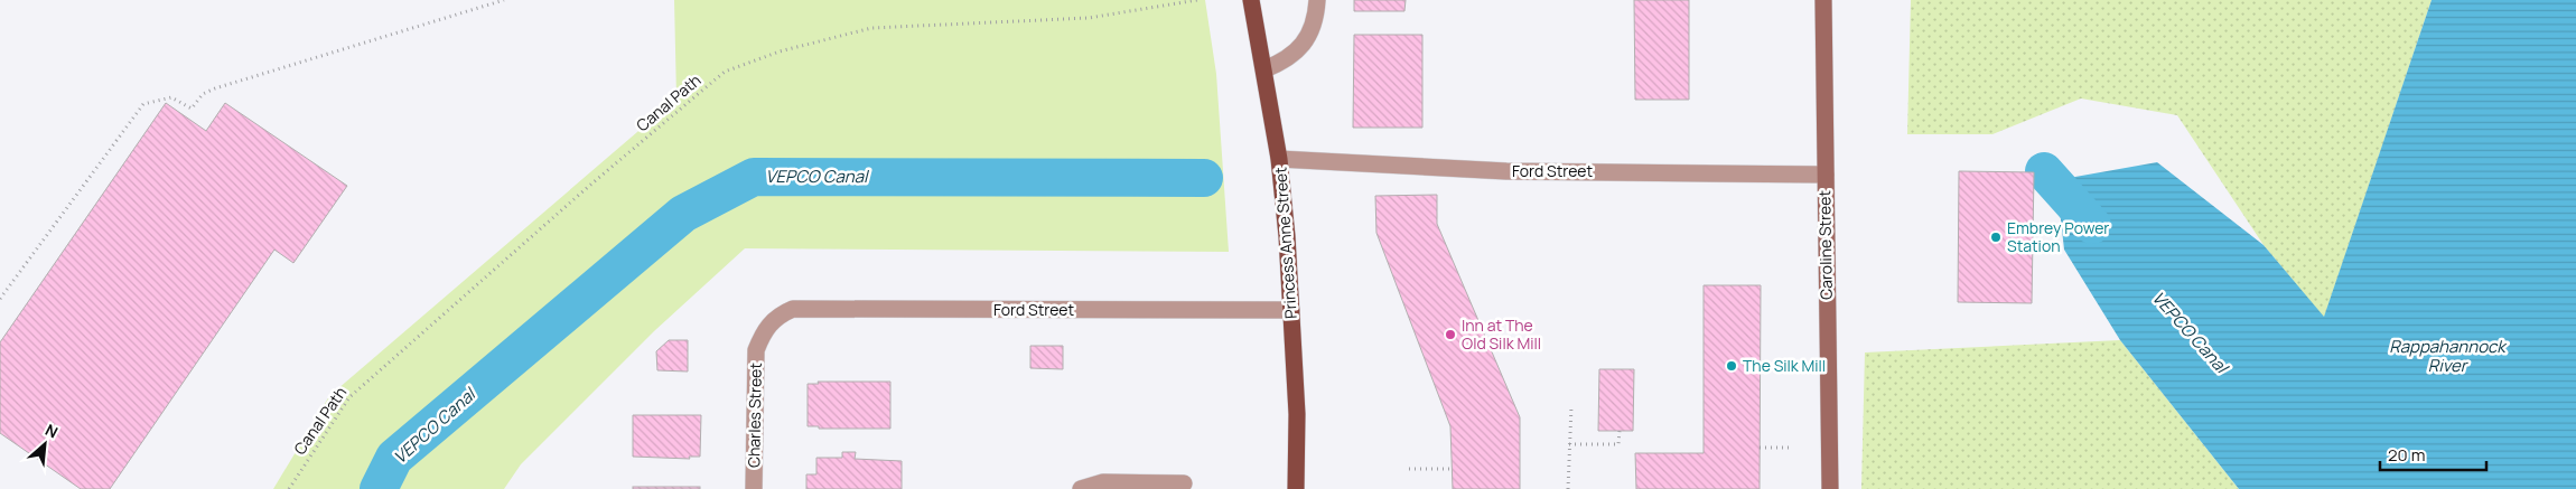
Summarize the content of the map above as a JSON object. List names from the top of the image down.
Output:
{
  "streets": {
    "main road": ["Princess Anne Street"],
    "street": ["Ford Street", "Caroline Street", "Charles Street"],
    "path": ["Canal Path"]
  },
  "crossings": [
    ["Ford Street", "Princess Anne Street"],
    ["Ford Street", "Caroline Street"],
    ["Ford Street", "Charles Street"]
  ],
  "water": ["VEPCO Canal", "Rappahannock River"],
  "places": ["Embrey Power Station", "Inn at The Old Silk Mill", "The Silk Mill"],
  "scale_bar": "20 m",
  "north": "top right"
}
